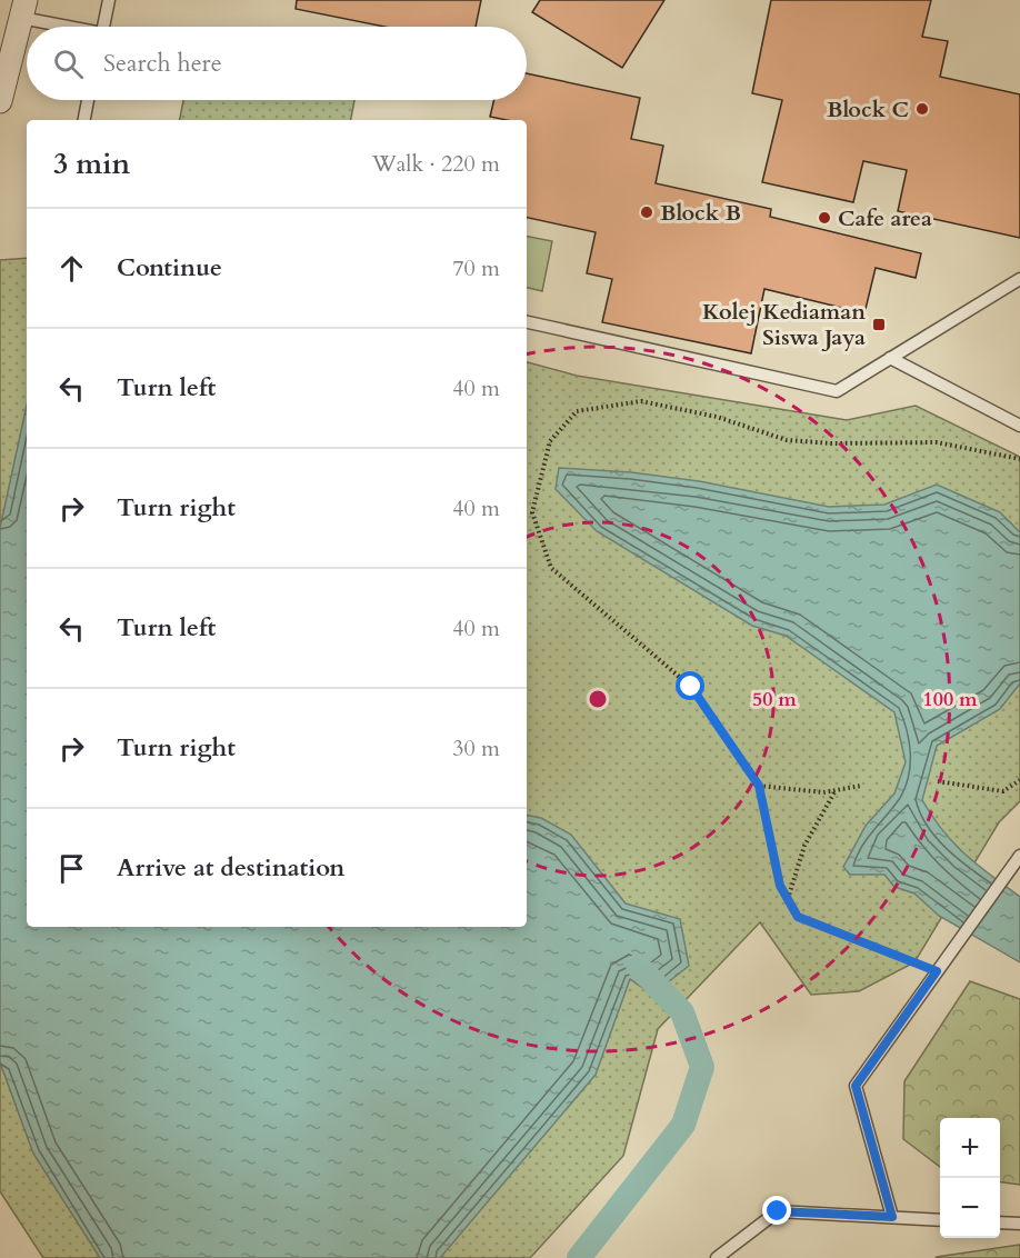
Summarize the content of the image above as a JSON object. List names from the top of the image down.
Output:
{
  "places": {
    "other": ["Block C", "Block B", "Cafe area"],
    "transit": ["Kolej Kediaman Siswa Jaya"]
  },
  "page": {
    "search": "Search here",
    "heading": ["3 min", "Walk · 220 m"],
    "list": [
      ["Continue", "70 m"],
      ["Turn left", "40 m"],
      ["Turn right", "40 m"],
      ["Turn left", "40 m"],
      ["Turn right", "30 m"],
      "Arrive at destination"
    ],
    "map_buttons": ["+", "−"]
  },
  "rings": ["50 m", "100 m"]
}
